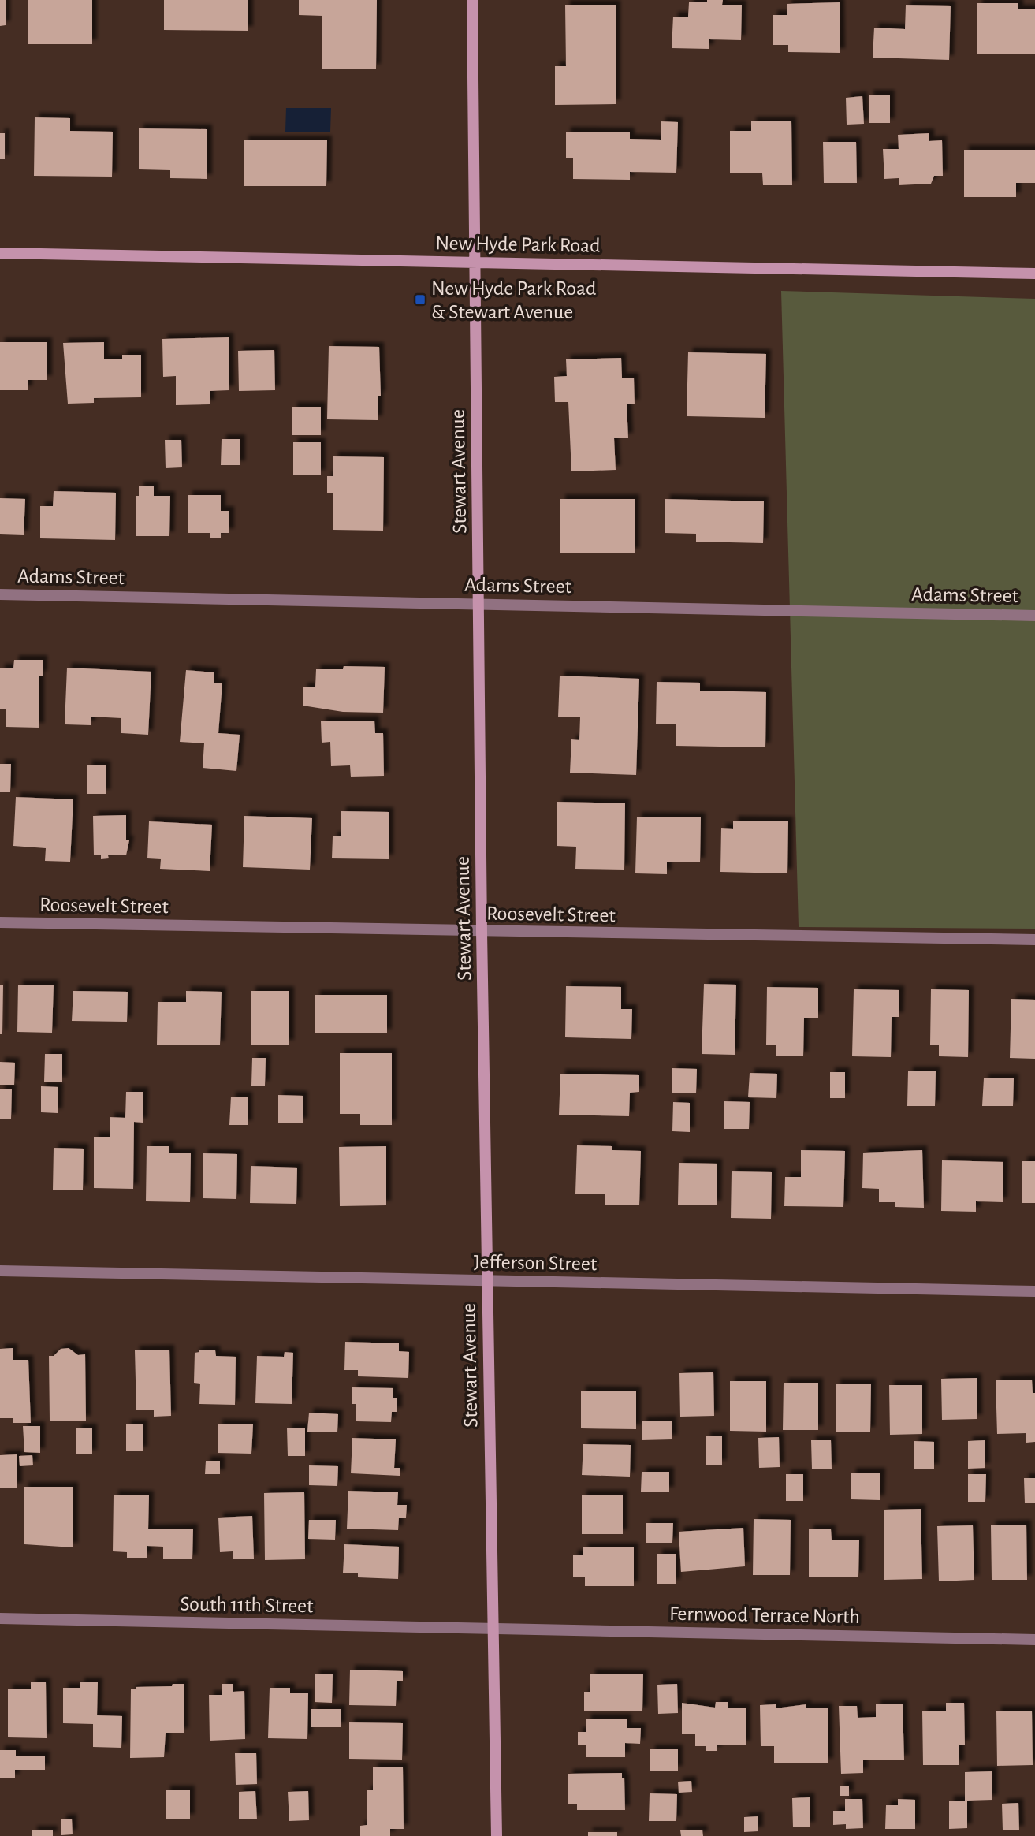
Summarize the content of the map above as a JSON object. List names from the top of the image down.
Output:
{
  "streets": {
    "main road": ["New Hyde Park Road", "Stewart Avenue"],
    "street": [
      "Adams Street",
      "Roosevelt Street",
      "Jefferson Street",
      "South 11th Street",
      "Fernwood Terrace North"
    ]
  },
  "crossings": [
    ["New Hyde Park Road", "Stewart Avenue"],
    ["Stewart Avenue", "Adams Street"],
    ["Stewart Avenue", "Roosevelt Street"],
    ["Stewart Avenue", "Jefferson Street"],
    ["Stewart Avenue", "South 11th Street"],
    ["Stewart Avenue", "Fernwood Terrace North"],
    ["South 11th Street", "Fernwood Terrace North"]
  ],
  "places": {
    "transit": ["New Hyde Park Road & Stewart Avenue"]
  }
}
